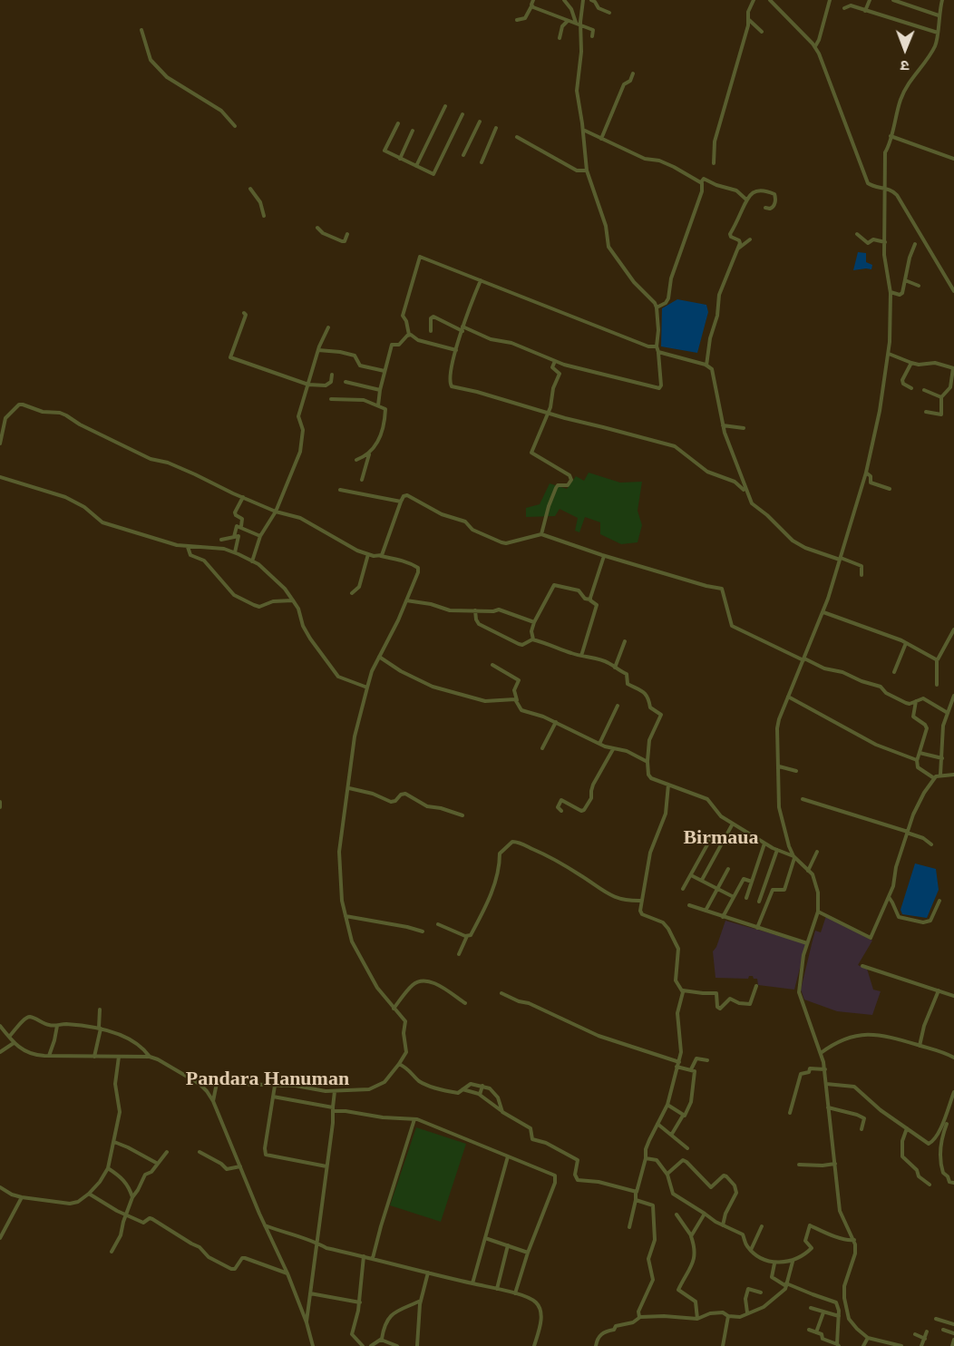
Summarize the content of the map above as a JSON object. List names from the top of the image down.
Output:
{
  "districts": ["Birmaua", "Pandara Hanuman"],
  "north": "bottom"
}
